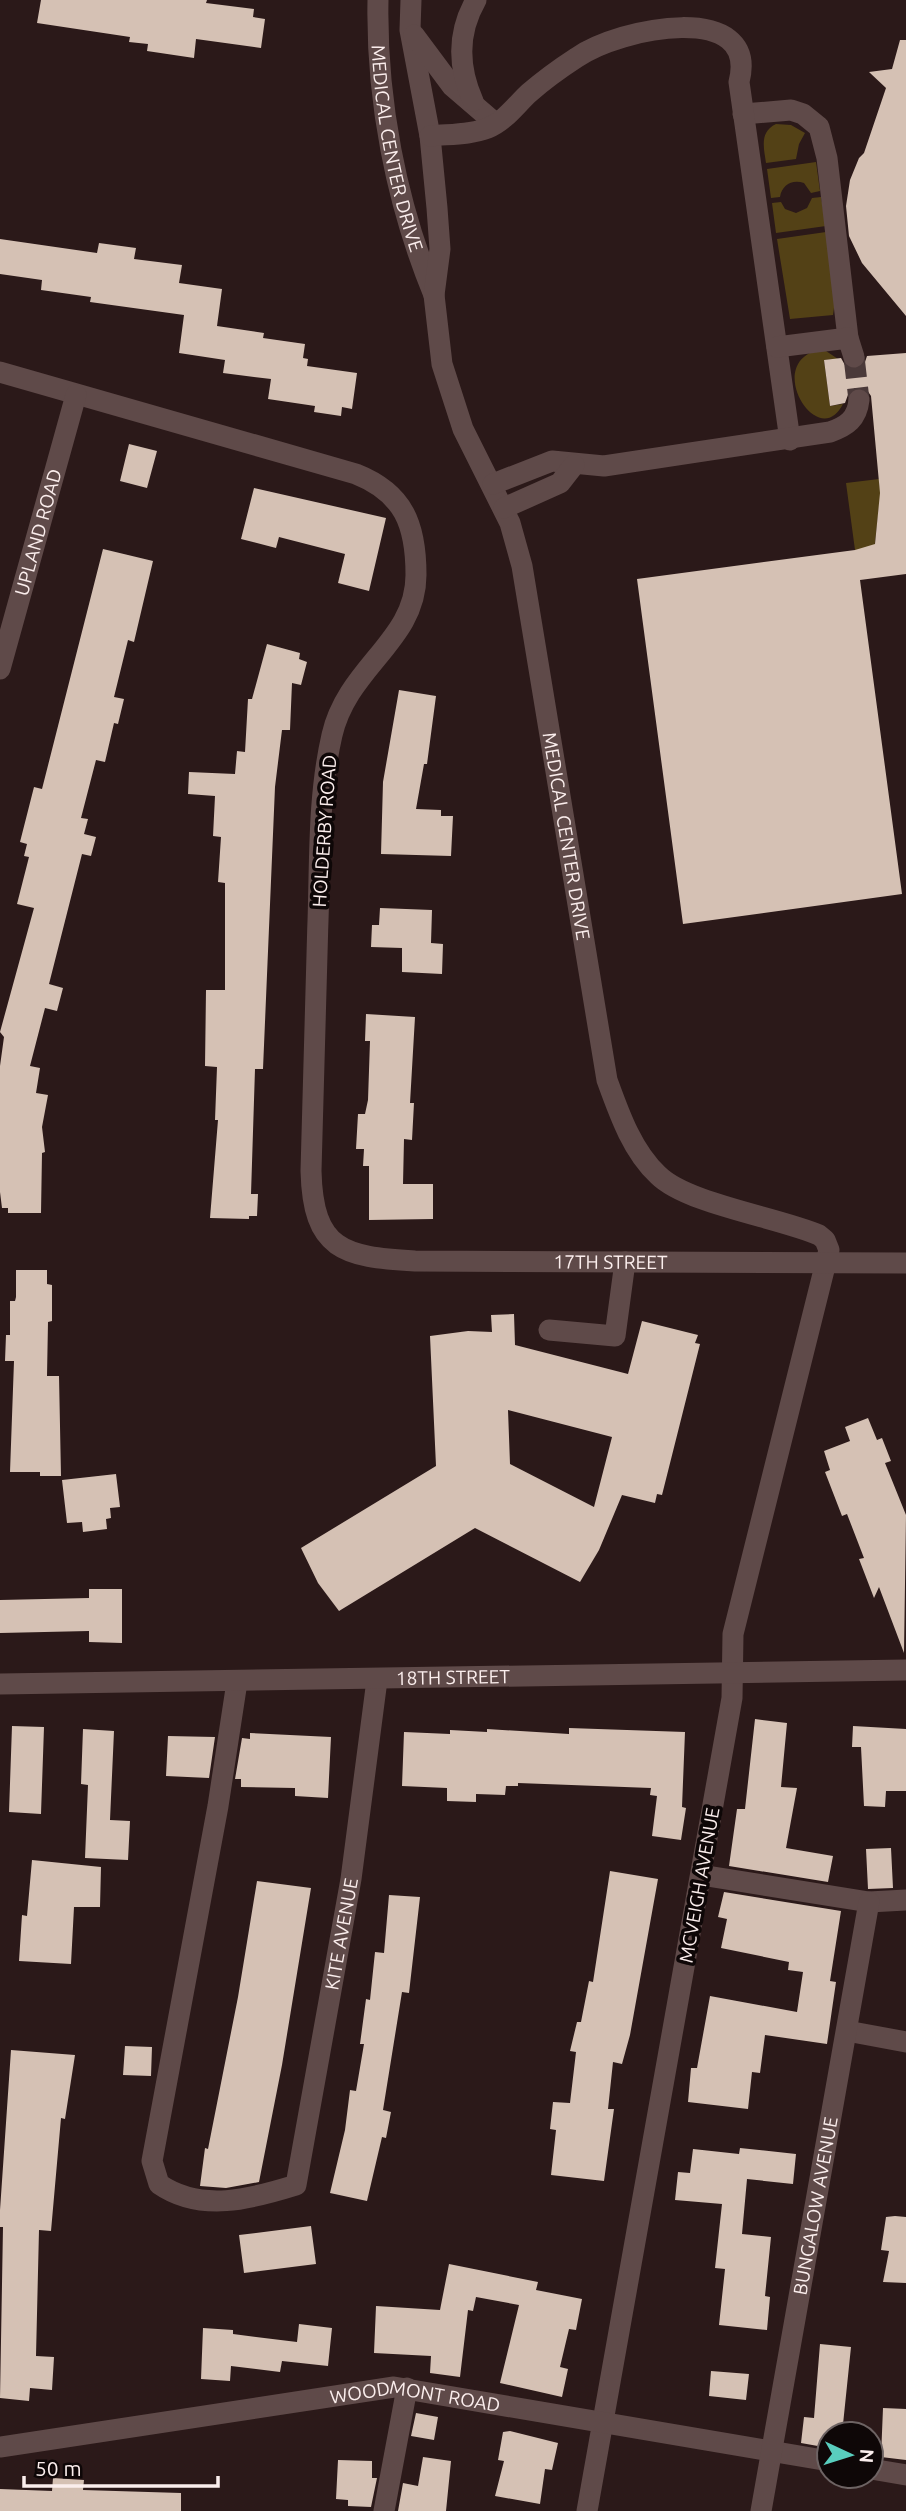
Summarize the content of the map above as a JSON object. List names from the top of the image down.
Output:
{
  "streets": {
    "street": [
      "MEDICAL CENTER DRIVE",
      "UPLAND ROAD",
      "HOLDERBY ROAD",
      "17TH STREET",
      "18TH STREET",
      "MCVEIGH AVENUE",
      "KITE AVENUE",
      "BUNGALOW AVENUE",
      "WOODMONT ROAD"
    ]
  },
  "crossings": [
    ["MEDICAL CENTER DRIVE", "17TH STREET"],
    ["MEDICAL CENTER DRIVE", "MCVEIGH AVENUE"],
    ["UPLAND ROAD", "HOLDERBY ROAD"],
    ["HOLDERBY ROAD", "17TH STREET"],
    ["17TH STREET", "MCVEIGH AVENUE"],
    ["18TH STREET", "MCVEIGH AVENUE"],
    ["18TH STREET", "KITE AVENUE"],
    ["MCVEIGH AVENUE", "WOODMONT ROAD"],
    ["BUNGALOW AVENUE", "WOODMONT ROAD"]
  ],
  "scale_bar": "50 m",
  "north": "right"
}
